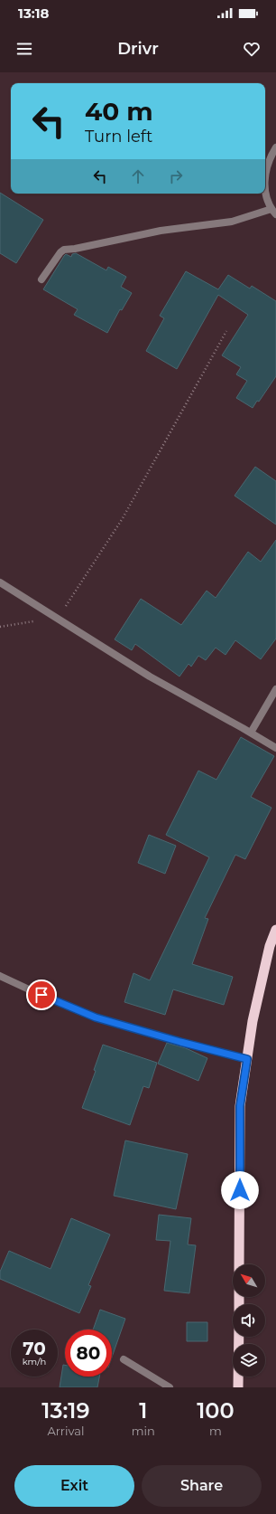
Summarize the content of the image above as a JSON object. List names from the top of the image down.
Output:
{
  "north": "top left",
  "page": {
    "status": "13:18",
    "header": "Drivr",
    "turn": ["40 m", "Turn left"],
    "speed": "70 km/h",
    "limit": "80",
    "eta": [
      "13:19",
      "Arrival",
      "1",
      "min",
      "100",
      "m"
    ],
    "buttons": ["Exit", "Share"]
  }
}
